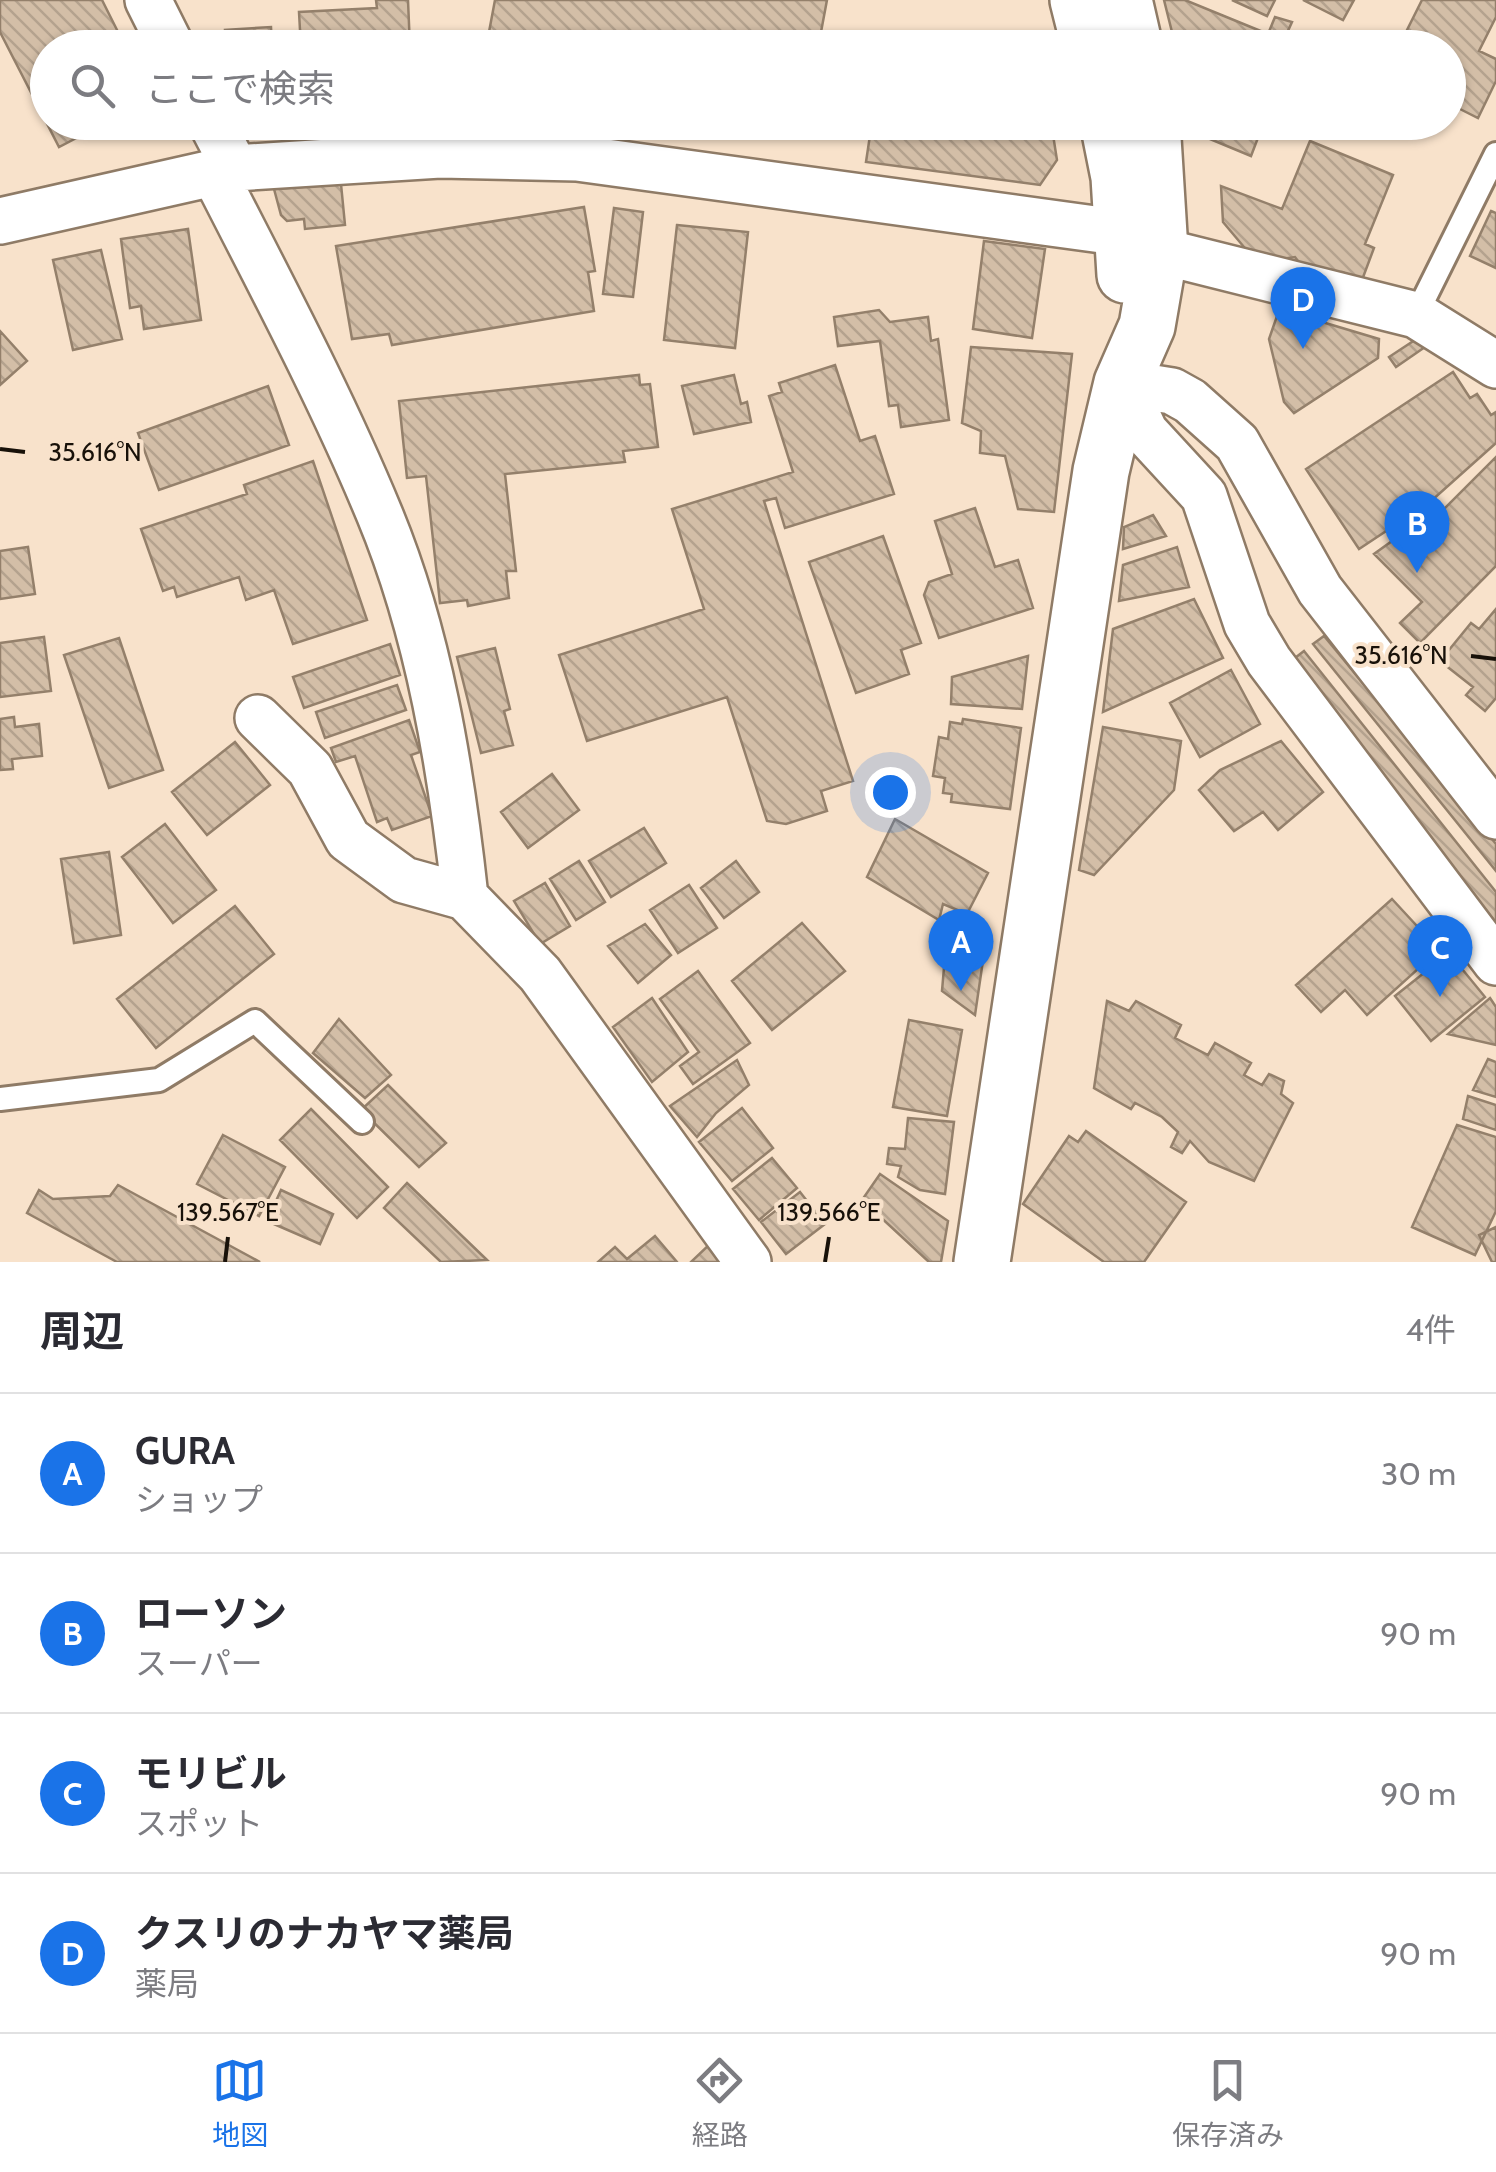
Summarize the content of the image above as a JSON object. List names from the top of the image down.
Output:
{
  "page": {
    "search": "ここで検索",
    "pins": [
      "D",
      "B",
      "A",
      "C"
    ],
    "heading": ["周辺", "4件"],
    "list": [
      {
        "mark": "A",
        "name": "GURA",
        "note": "ショップ",
        "value": "30 m"
      },
      {
        "mark": "B",
        "name": "ローソン",
        "note": "スーパー",
        "value": "90 m"
      },
      {
        "mark": "C",
        "name": "モリビル",
        "note": "スポット",
        "value": "90 m"
      },
      {
        "mark": "D",
        "name": "クスリのナカヤマ薬局",
        "note": "薬局",
        "value": "90 m"
      }
    ],
    "nav": ["地図", "経路", "保存済み"]
  },
  "coordinates": ["35.616°N", "139.567°E", "139.566°E"]
}
